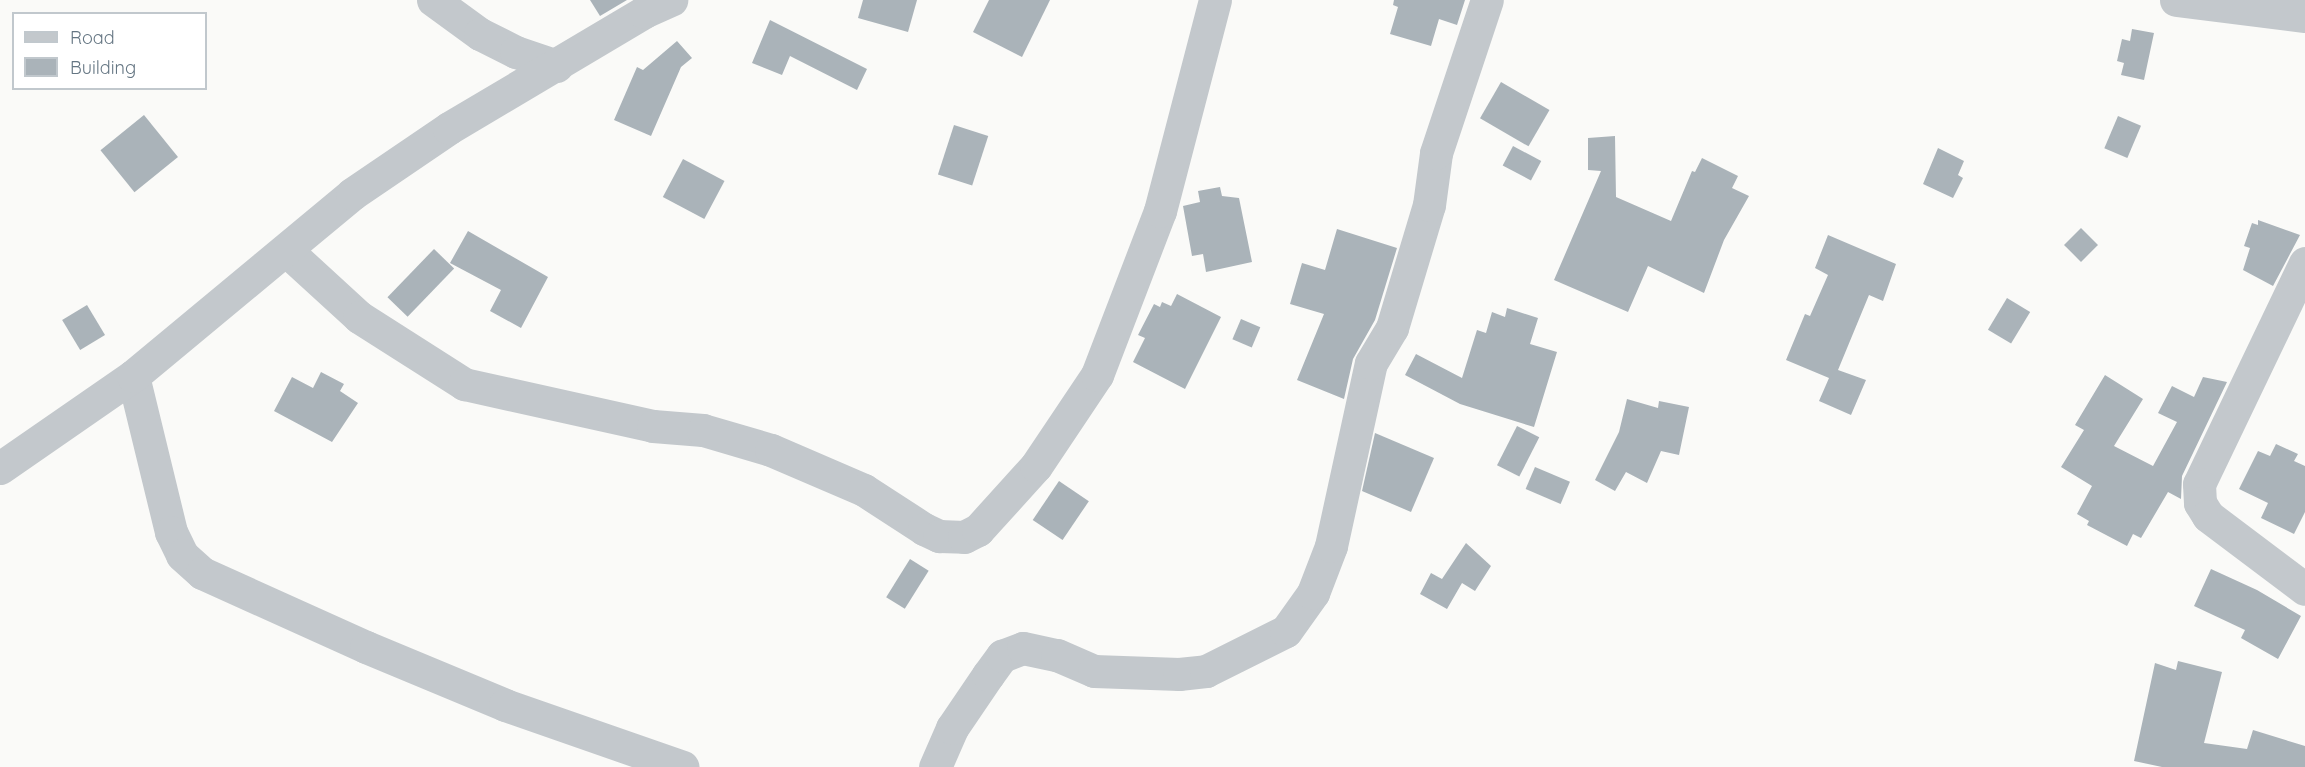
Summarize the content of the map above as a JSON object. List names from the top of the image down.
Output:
{
  "legend": ["Road", "Building"]
}
